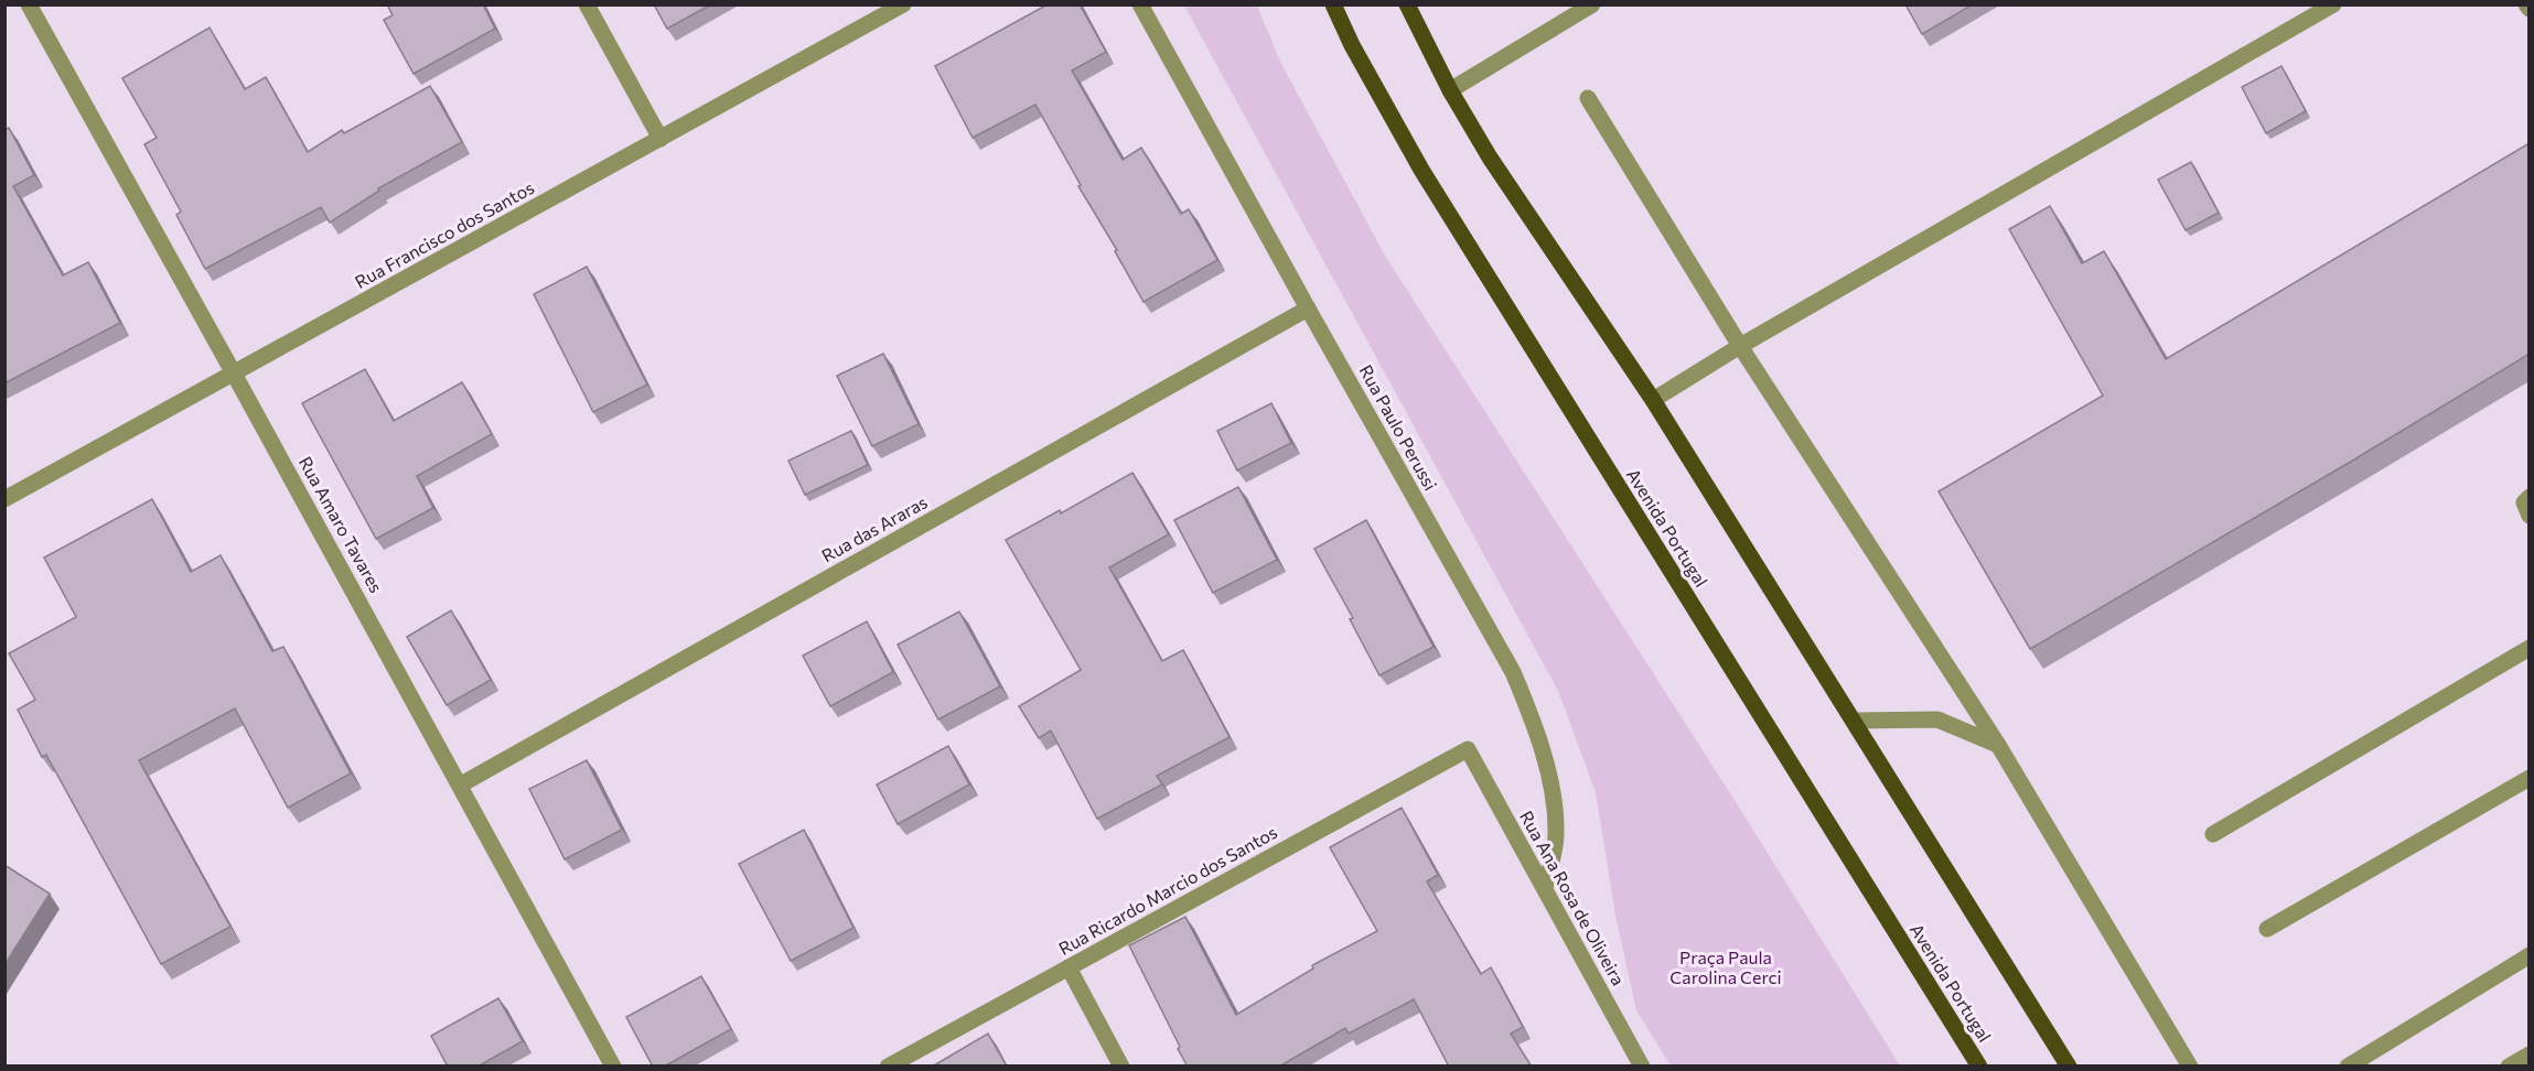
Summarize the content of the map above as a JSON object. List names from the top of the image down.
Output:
{
  "streets": {
    "main road": ["Avenida Portugal"],
    "street": [
      "Rua Francisco dos Santos",
      "Rua Paulo Perussi",
      "Rua Amaro Tavares",
      "Rua das Araras",
      "Rua Ricardo Marcio dos Santos",
      "Rua Ana Rosa de Oliveira"
    ]
  },
  "crossings": [
    ["Rua Francisco dos Santos", "Rua Amaro Tavares"],
    ["Rua Paulo Perussi", "Rua das Araras"],
    ["Rua Paulo Perussi", "Rua Ana Rosa de Oliveira"],
    ["Rua Amaro Tavares", "Rua das Araras"],
    ["Rua Ricardo Marcio dos Santos", "Rua Ana Rosa de Oliveira"]
  ],
  "parks": ["Praça Paula Carolina Cerci"]
}
